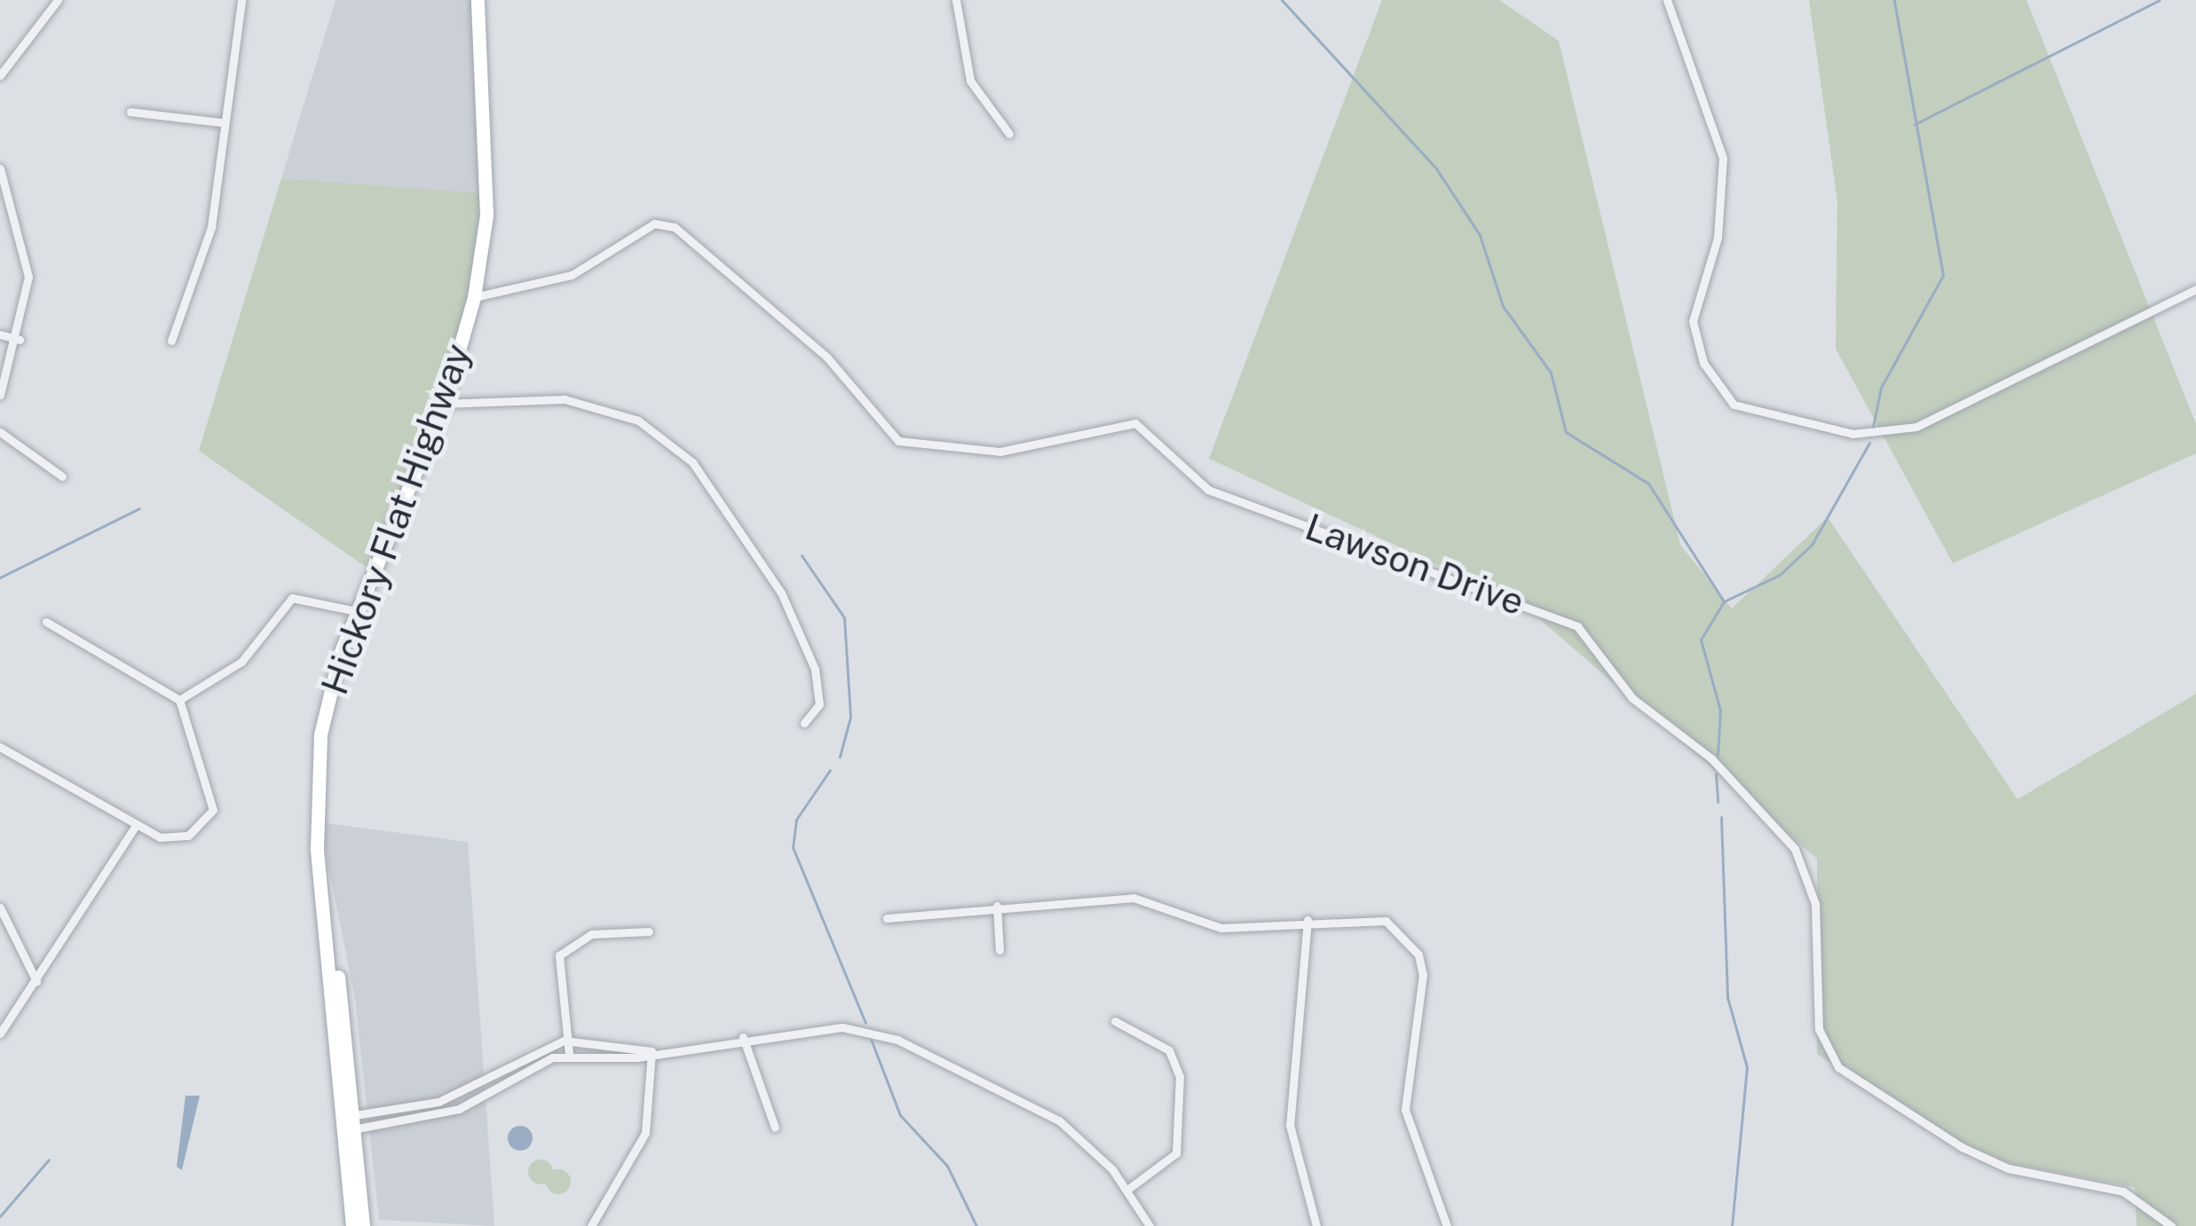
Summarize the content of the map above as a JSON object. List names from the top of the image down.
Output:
{
  "streets": {
    "main road": ["Hickory Flat Highway"],
    "street": ["Lawson Drive"]
  },
  "crossings": [
    ["Hickory Flat Highway", "Lawson Drive"]
  ]
}
